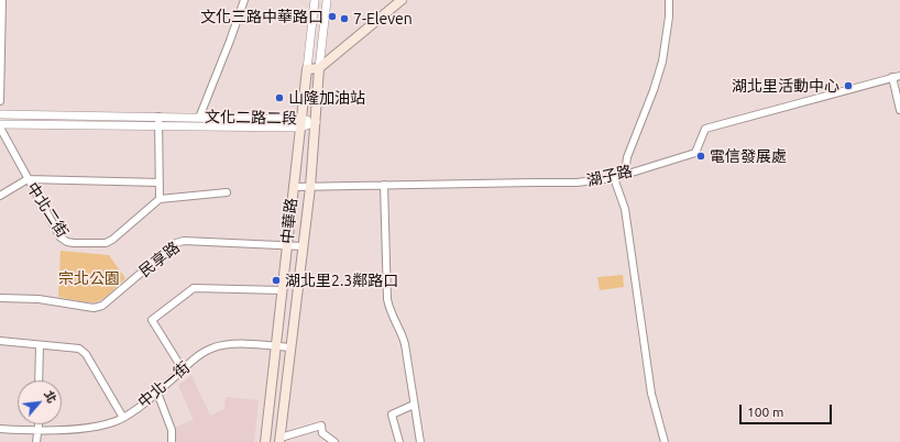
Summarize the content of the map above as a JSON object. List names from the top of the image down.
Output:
{
  "streets": {
    "main road": ["中華路"],
    "street": [
      "文化二路二段",
      "湖子路",
      "中北二街",
      "民享路",
      "中北一街"
    ]
  },
  "crossings": [
    ["文化二路二段", "中華路"],
    ["湖子路", "中華路"],
    ["中華路", "民享路"],
    ["中華路", "中北一街"]
  ],
  "parks": ["宗北公園"],
  "places": [
    "文化三路中華路口",
    "7-Eleven",
    "湖北里活動中心",
    "山隆加油站",
    "電信發展處",
    "湖北里2.3鄰路口"
  ],
  "scale_bar": "100 m",
  "north": "top right"
}
